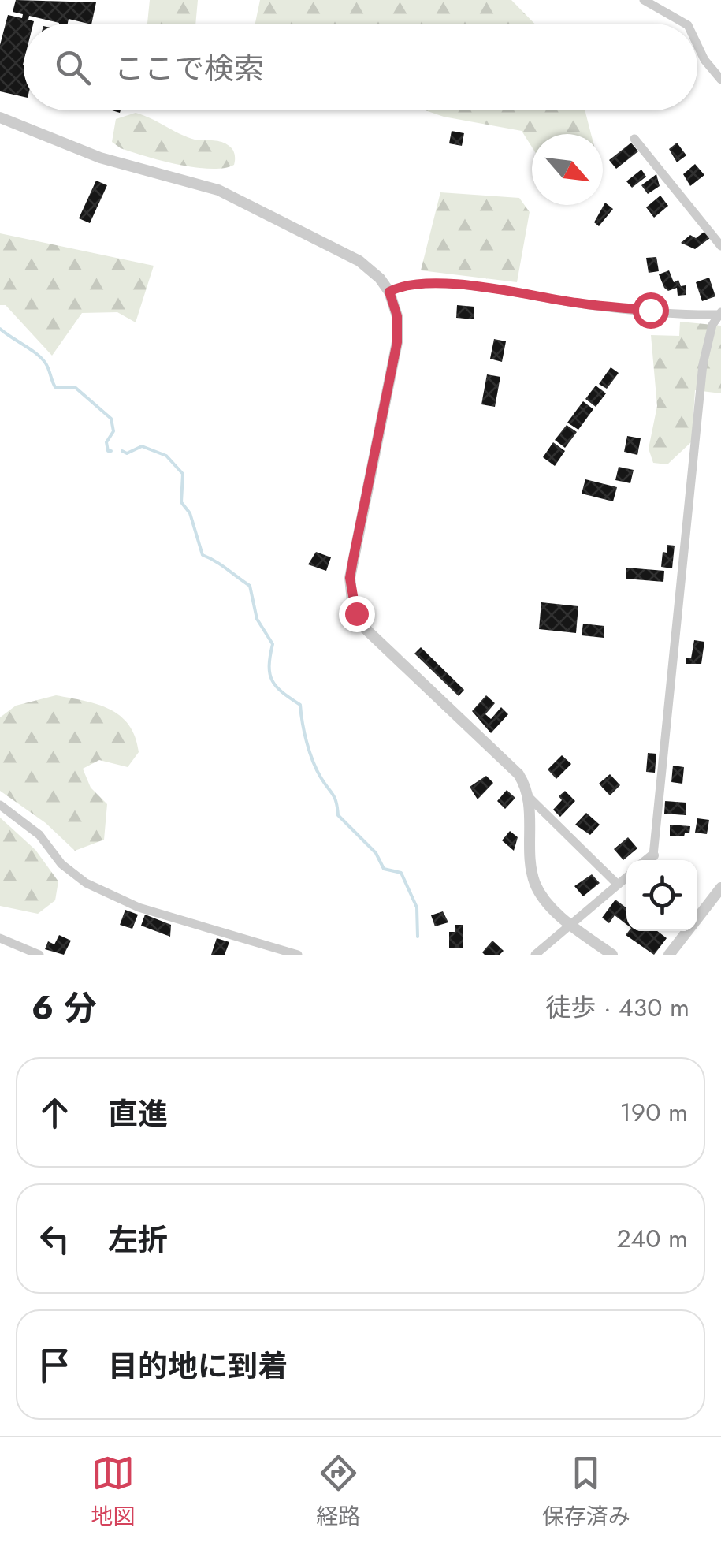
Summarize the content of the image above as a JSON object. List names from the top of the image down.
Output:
{
  "north": "bottom right",
  "page": {
    "search": "ここで検索",
    "heading": ["6 分", "徒歩 · 430 m"],
    "list": [
      ["直進", "190 m"],
      ["左折", "240 m"],
      "目的地に到着"
    ],
    "nav": ["地図", "経路", "保存済み"]
  }
}
